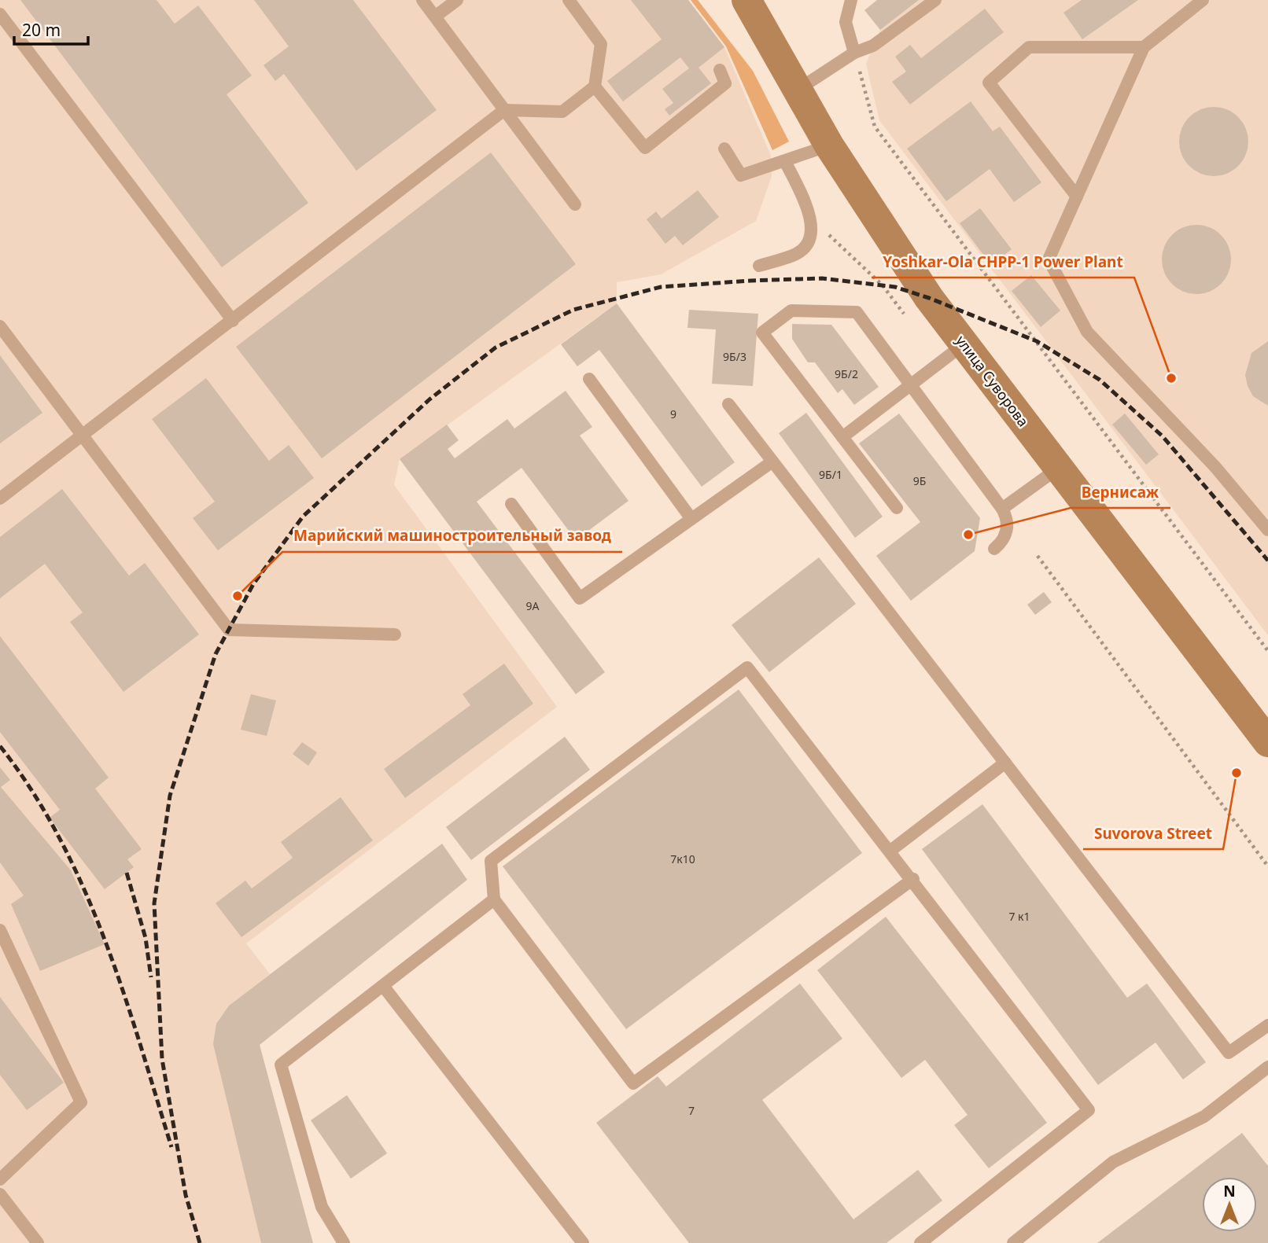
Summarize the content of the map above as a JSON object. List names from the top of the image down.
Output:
{
  "streets": {
    "main road": ["улица Суворова"]
  },
  "places": [
    "Yoshkar-Ola CHPP-1 Power Plant",
    "Вернисаж",
    "Марийский машиностроительный завод",
    "Suvorova Street"
  ],
  "house_numbers": [
    "9Б/3",
    "9Б/2",
    "9",
    "9Б/1",
    "9Б",
    "9А",
    "7к10",
    "7 к1",
    "7"
  ],
  "scale_bar": "20 m",
  "north": "top"
}
